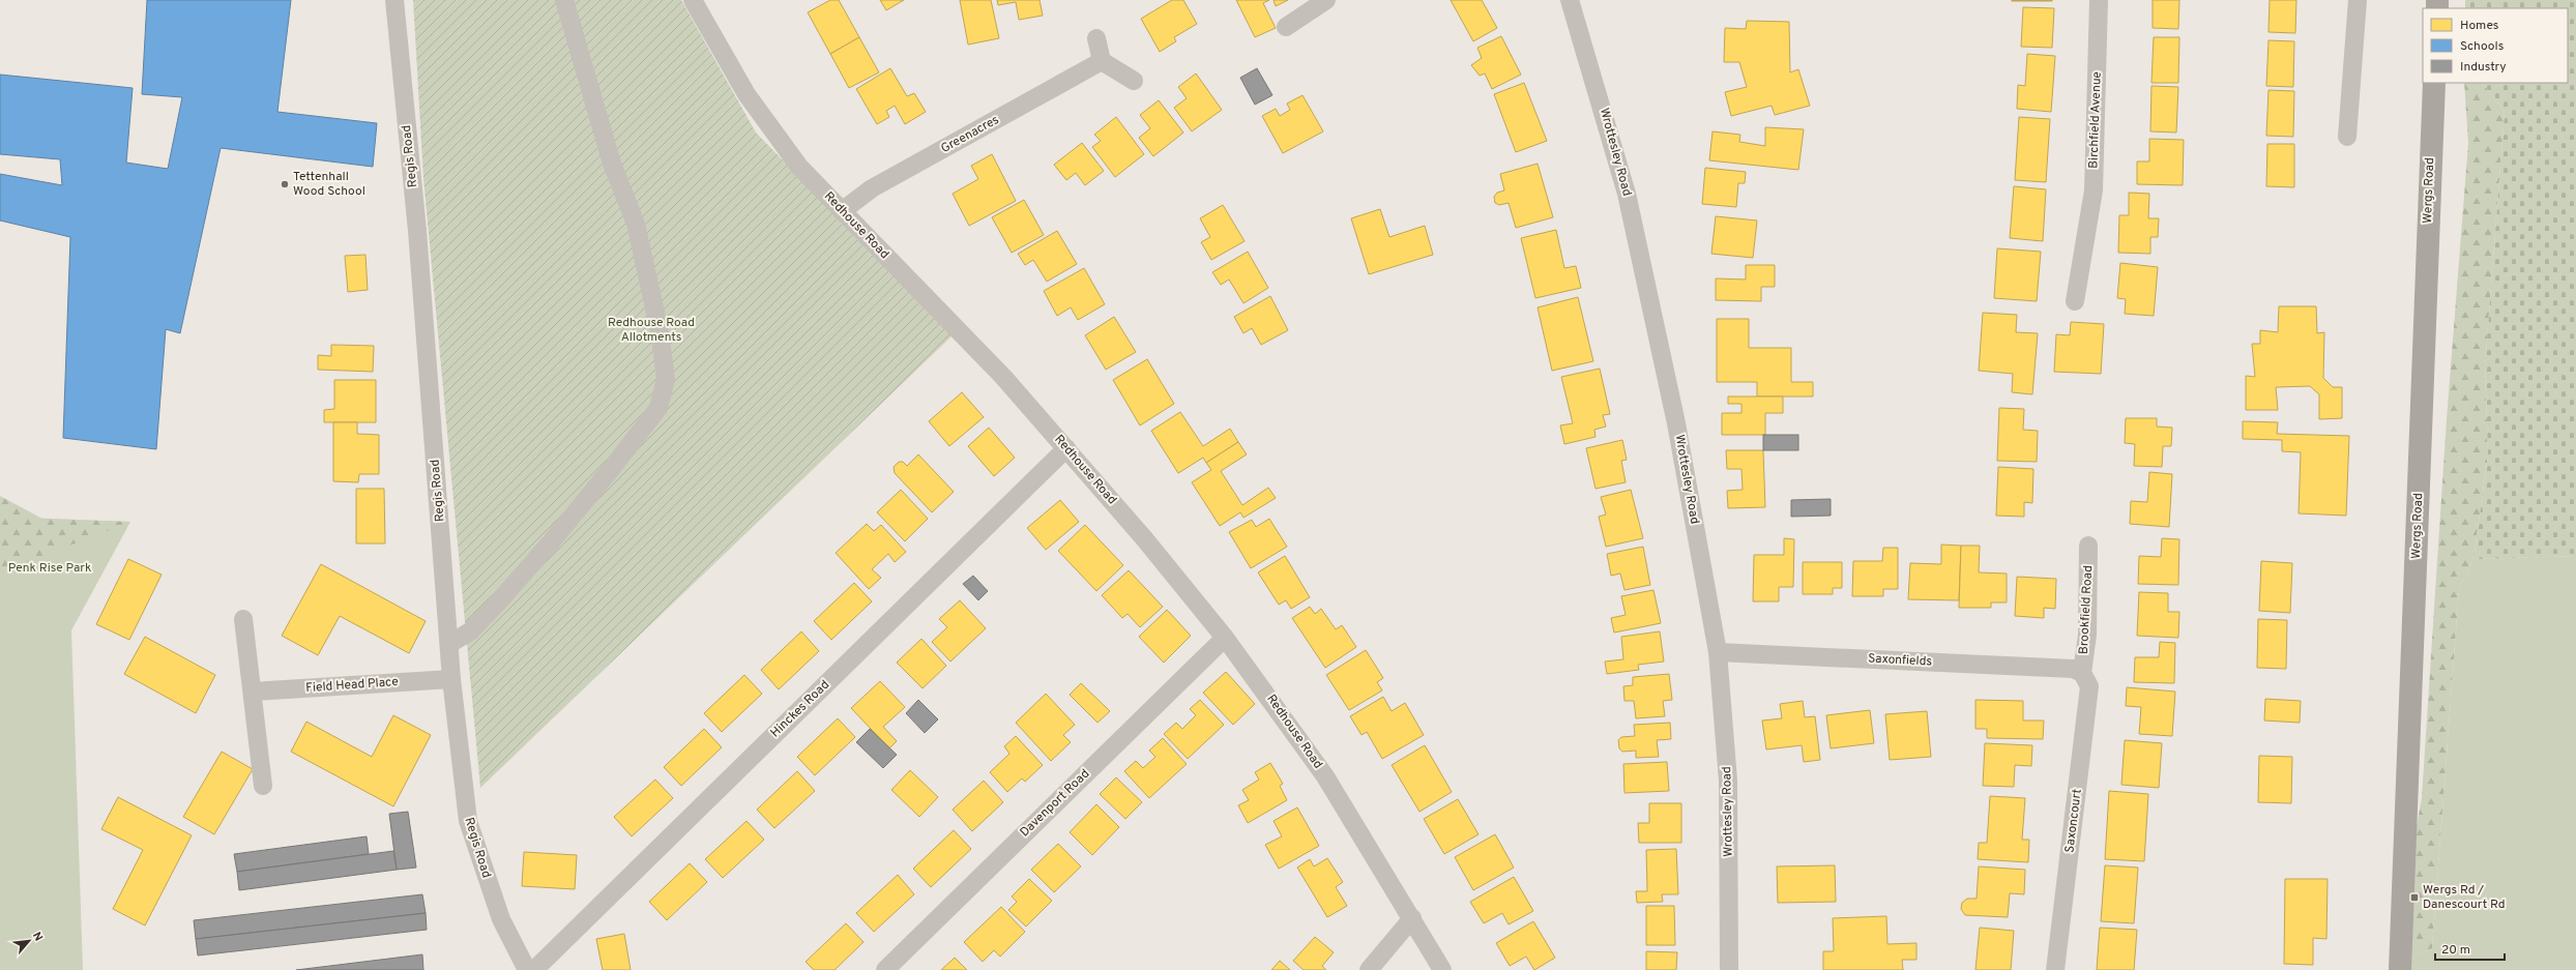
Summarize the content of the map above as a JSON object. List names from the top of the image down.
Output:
{
  "streets": {
    "highway": ["Wergs Road"],
    "street": [
      "Birchfield Avenue",
      "Greenacres",
      "Wrottesley Road",
      "Regis Road",
      "Redhouse Road",
      "Brookfield Road",
      "Saxonfields",
      "Field Head Place",
      "Hinckes Road",
      "Davenport Road",
      "Saxoncourt"
    ]
  },
  "crossings": [
    ["Greenacres", "Redhouse Road"],
    ["Wrottesley Road", "Saxonfields"],
    ["Regis Road", "Field Head Place"],
    ["Redhouse Road", "Hinckes Road"],
    ["Redhouse Road", "Davenport Road"],
    ["Brookfield Road", "Saxonfields"],
    ["Brookfield Road", "Saxoncourt"],
    ["Saxonfields", "Saxoncourt"]
  ],
  "parks": ["Redhouse Road Allotments", "Penk Rise Park"],
  "places": {
    "other": ["Tettenhall Wood School"],
    "transit": ["Wergs Rd / Danescourt Rd"]
  },
  "legend": ["Homes", "Schools", "Industry"],
  "scale_bar": "20 m",
  "north": "top right"
}
